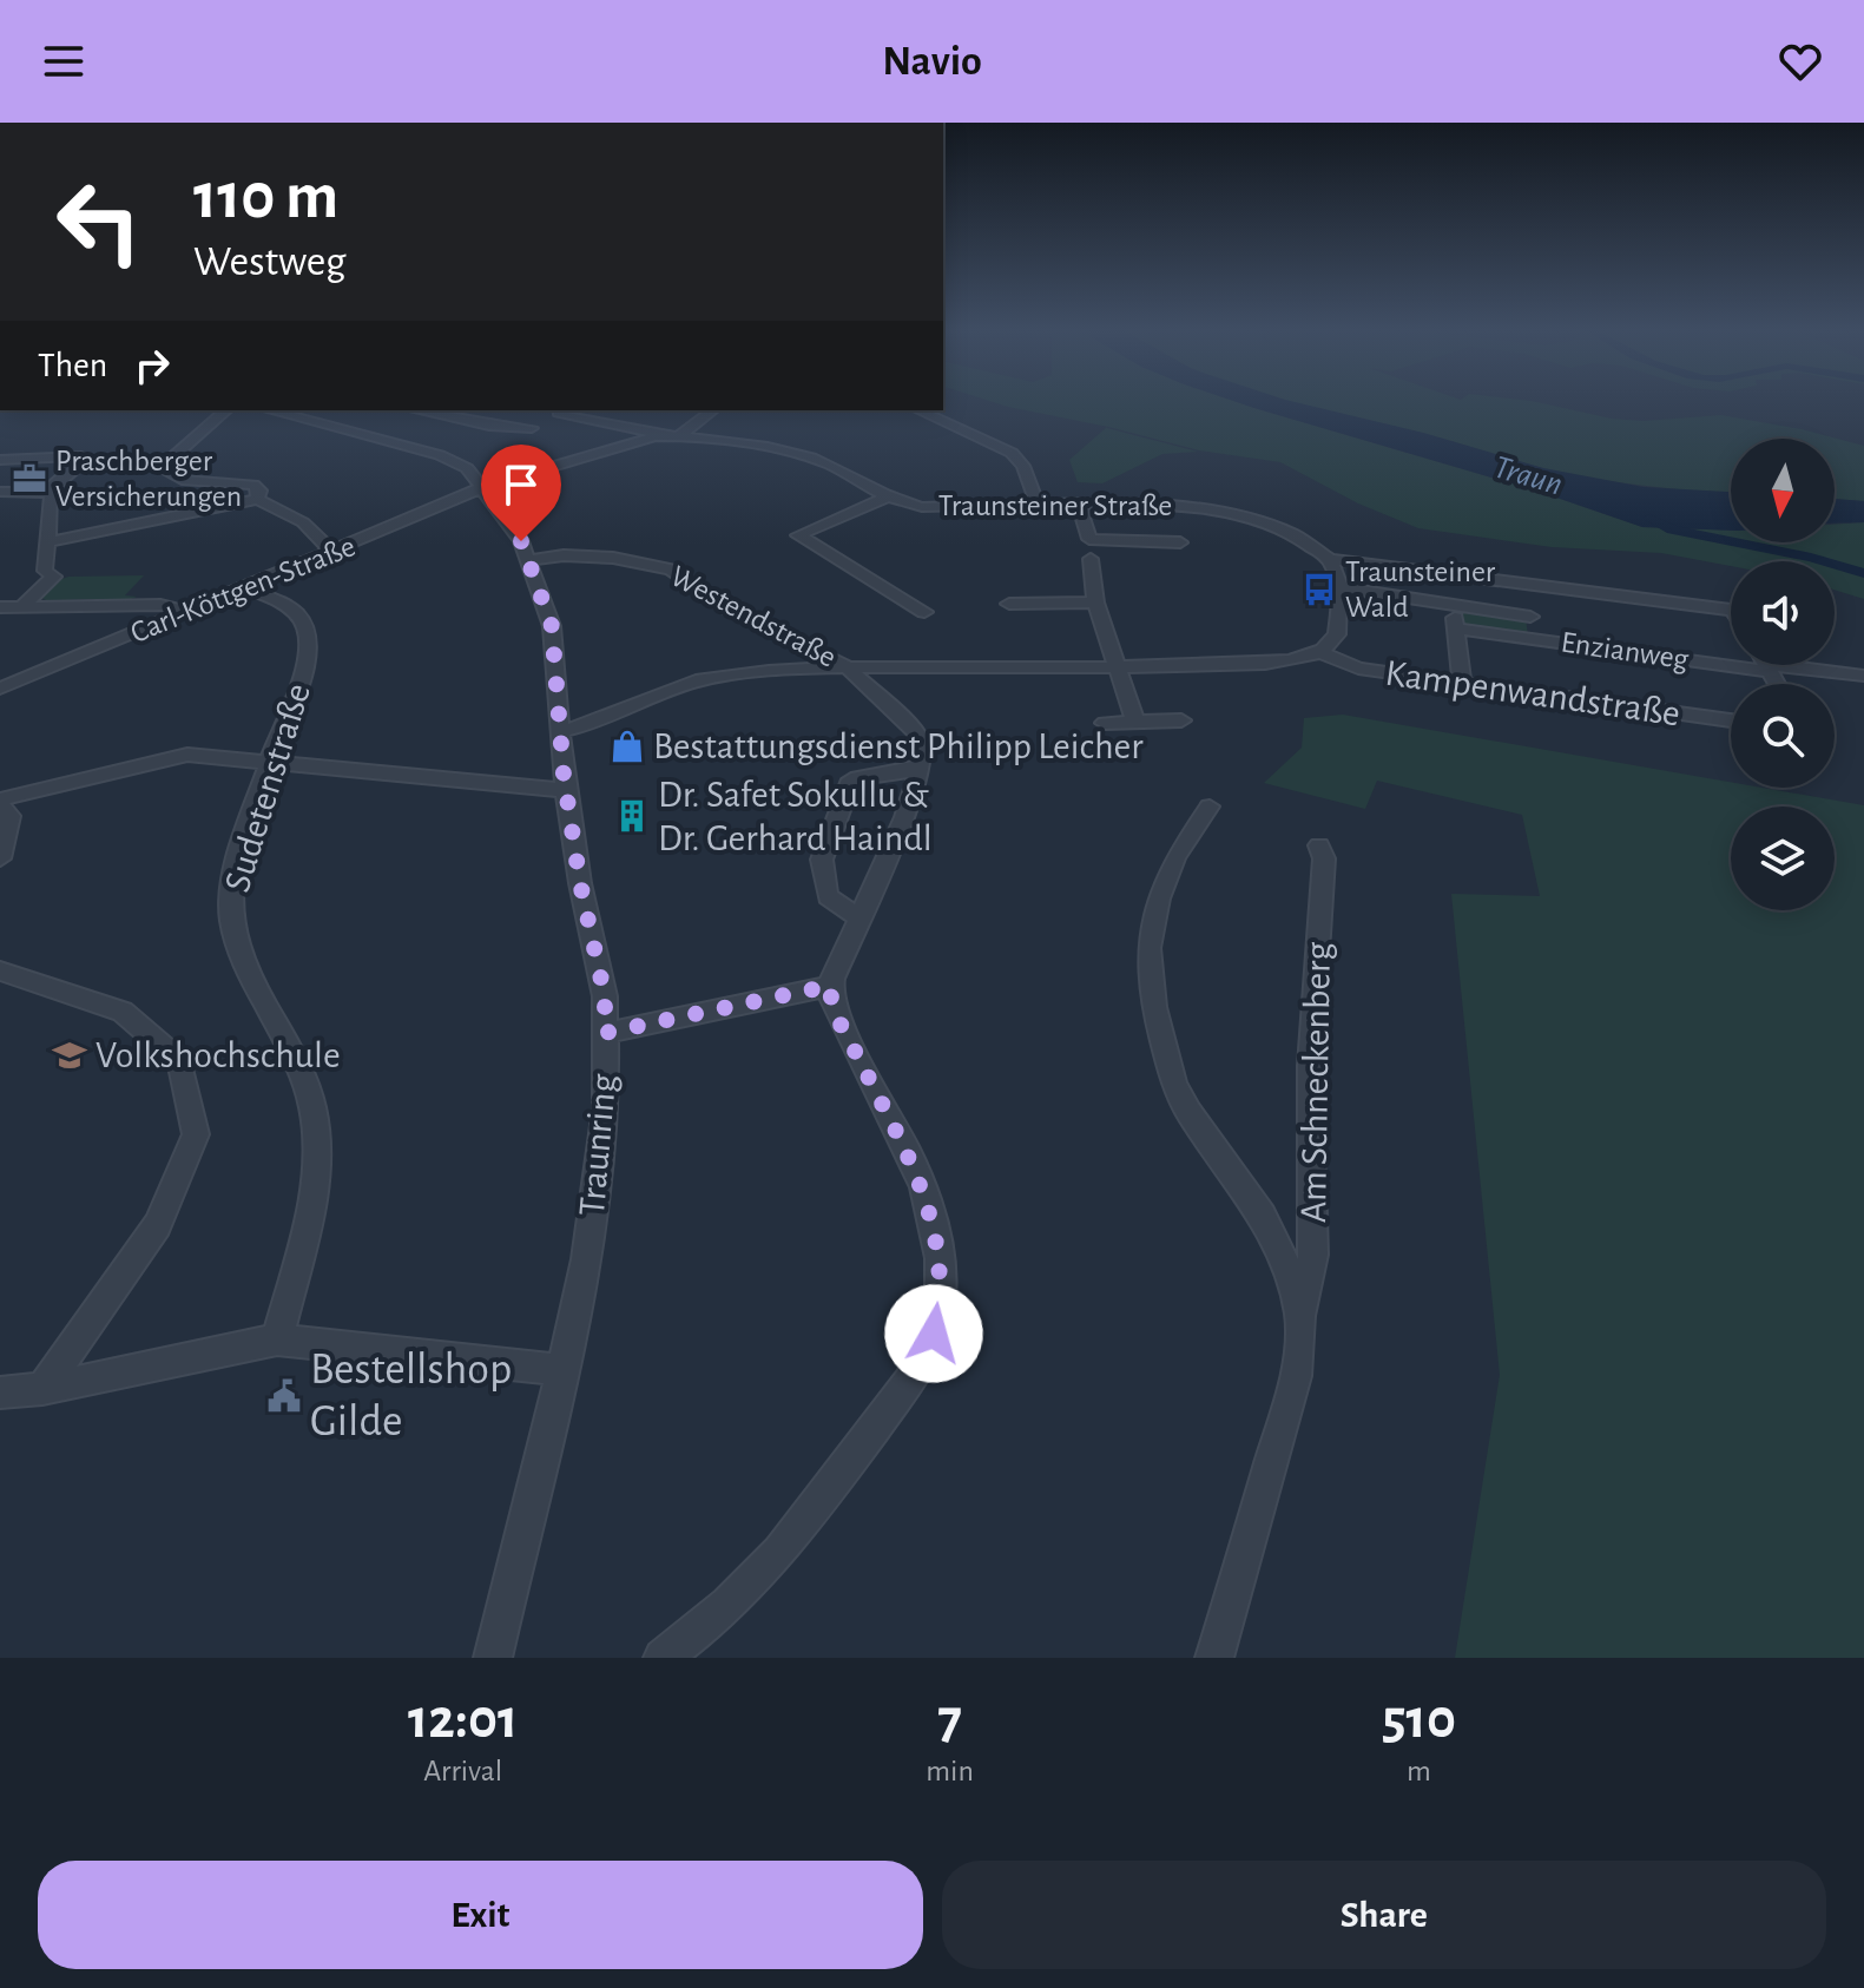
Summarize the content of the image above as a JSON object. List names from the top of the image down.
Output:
{
  "streets": {
    "street": [
      "Traunsteiner Straße",
      "Carl-Köttgen-Straße",
      "Westendstraße",
      "Enzianweg",
      "Kampenwandstraße",
      "Sudetenstraße",
      "Am Schneckenberg",
      "Traunring"
    ]
  },
  "crossings": [
    ["Traunsteiner Straße", "Carl-Köttgen-Straße"],
    ["Traunsteiner Straße", "Traunring"],
    ["Carl-Köttgen-Straße", "Sudetenstraße"],
    ["Carl-Köttgen-Straße", "Traunring"],
    ["Westendstraße", "Traunring"]
  ],
  "water": ["Traun"],
  "places": {
    "office": ["Praschberger Versicherungen"],
    "bus stop": ["Traunsteiner Wald"],
    "shop": ["Bestattungsdienst Philipp Leicher"],
    "building": ["Dr. Safet Sokullu & Dr. Gerhard Haindl"],
    "school or university": ["Volkshochschule"],
    "public building": ["Bestellshop Gilde"]
  },
  "north": "bottom",
  "page": {
    "header": "Navio",
    "turn": ["110 m", "Westweg"],
    "then": "Then",
    "eta": [
      "12:01",
      "Arrival",
      "7",
      "min",
      "510",
      "m"
    ],
    "buttons": ["Exit", "Share"]
  }
}
